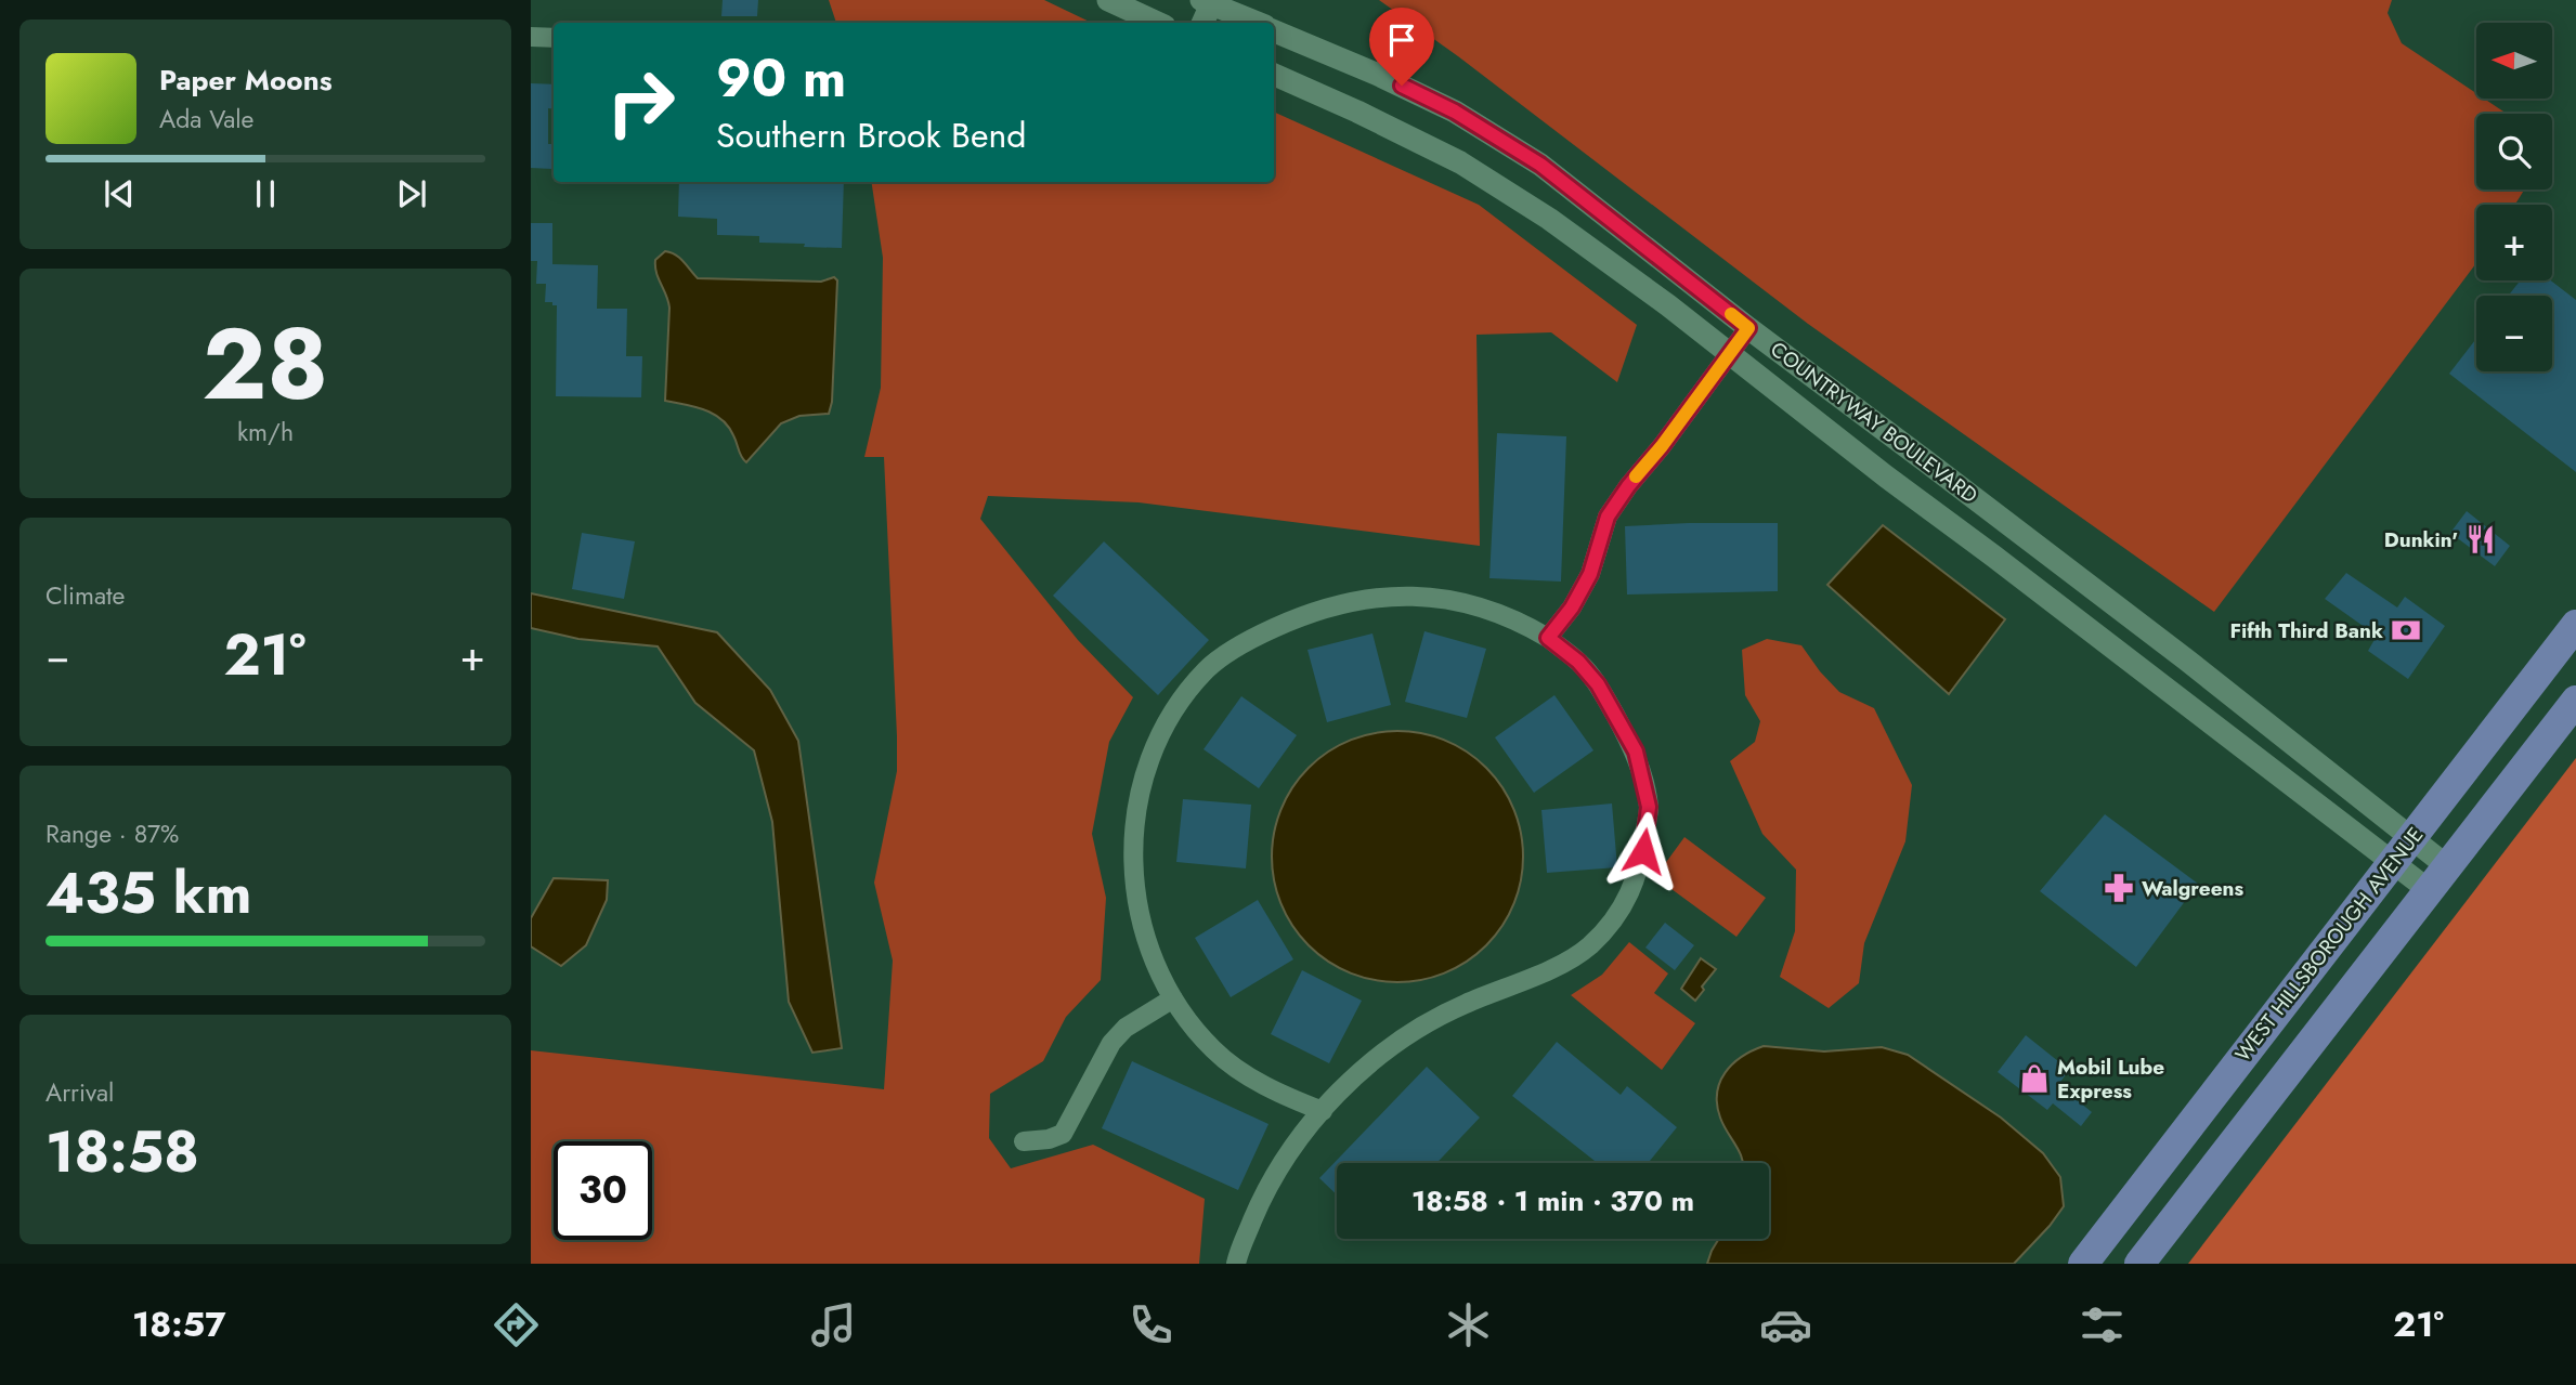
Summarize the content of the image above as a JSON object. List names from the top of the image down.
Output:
{
  "streets": {
    "main road": ["WEST HILLSBOROUGH AVENUE"],
    "street": ["COUNTRYWAY BOULEVARD"]
  },
  "crossings": [
    ["COUNTRYWAY BOULEVARD", "WEST HILLSBOROUGH AVENUE"]
  ],
  "places": {
    "restaurant": ["Dunkin'"],
    "bank": ["Fifth Third Bank"],
    "pharmacy": ["Walgreens"],
    "shop": ["Mobil Lube Express"]
  },
  "north": "left",
  "page": {
    "map_buttons": ["+", "−"],
    "turn": ["90 m", "Southern Brook Bend"],
    "song": ["Paper Moons", "Ada Vale"],
    "tile": [
      ["28", "km/h"],
      "Climate",
      ["Range · 87%", "435 km"],
      ["Arrival", "18:58"]
    ],
    "heat": ["−", "21°", "+"],
    "limit": "30",
    "trip": "18:58 · 1 min · 370 m",
    "tabs": ["18:57", "21°"]
  }
}
